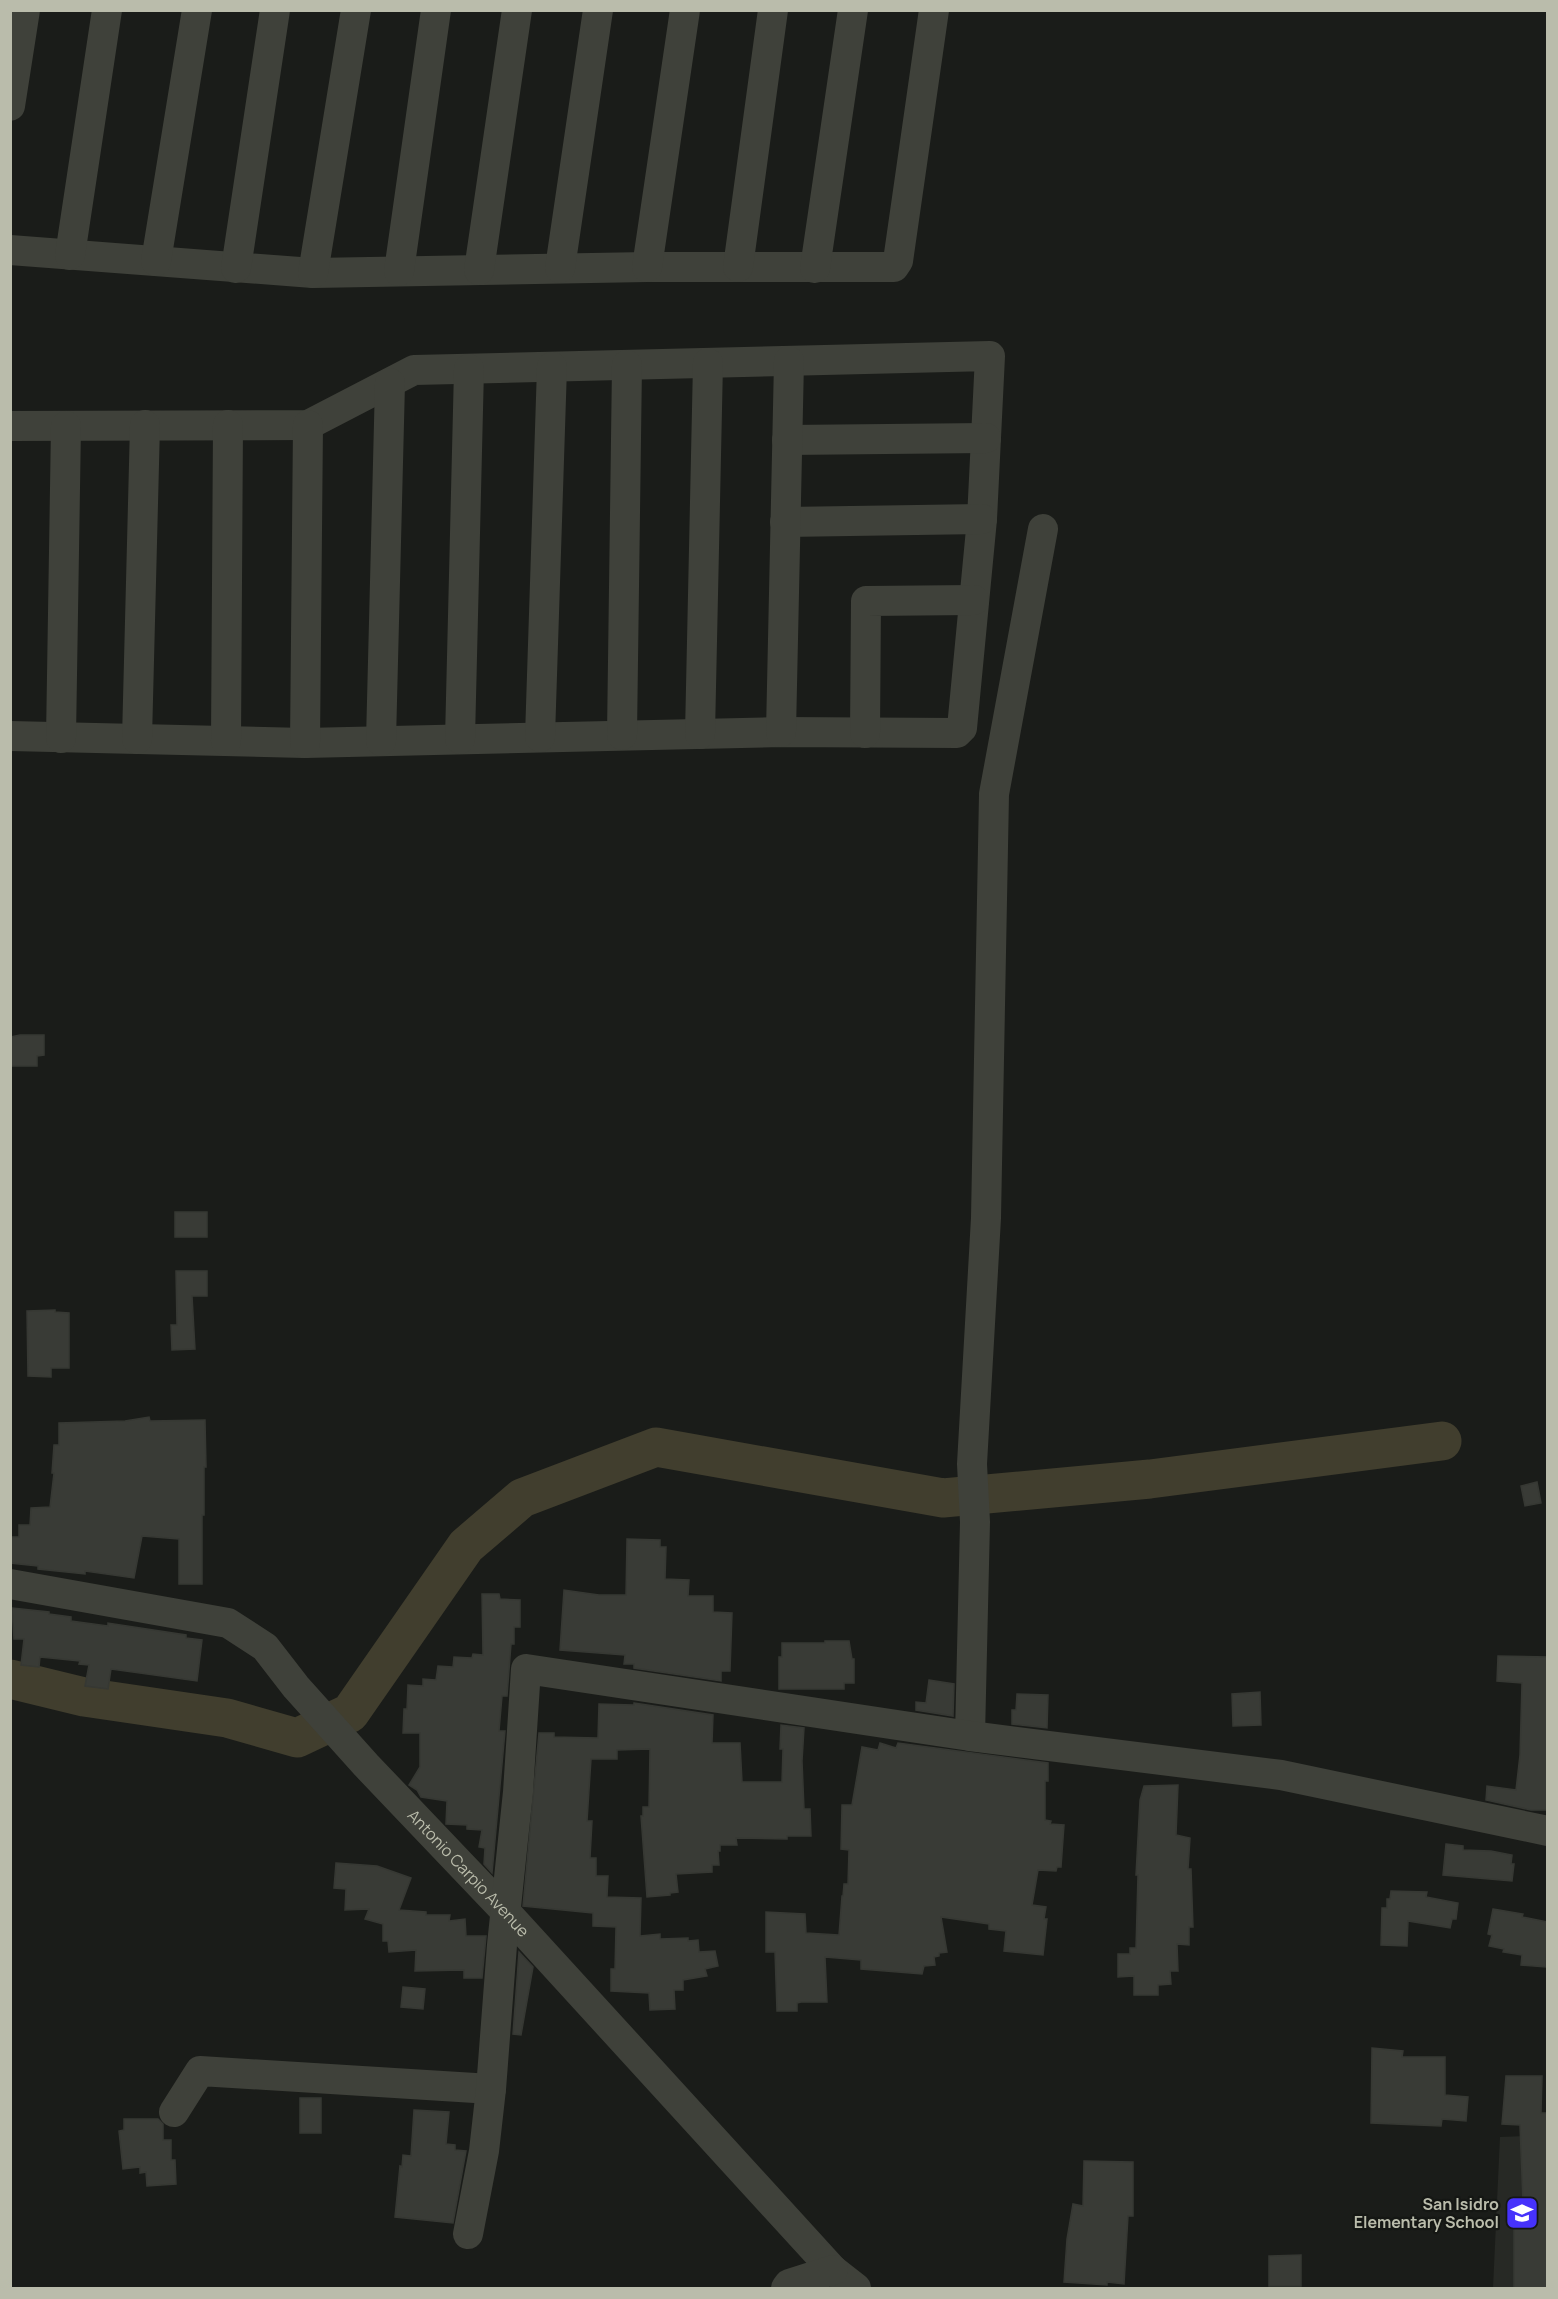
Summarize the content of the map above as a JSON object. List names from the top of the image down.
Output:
{
  "streets": {
    "street": ["Antonio Carpio Avenue"]
  },
  "places": {
    "school or university": ["San Isidro Elementary School"]
  }
}
